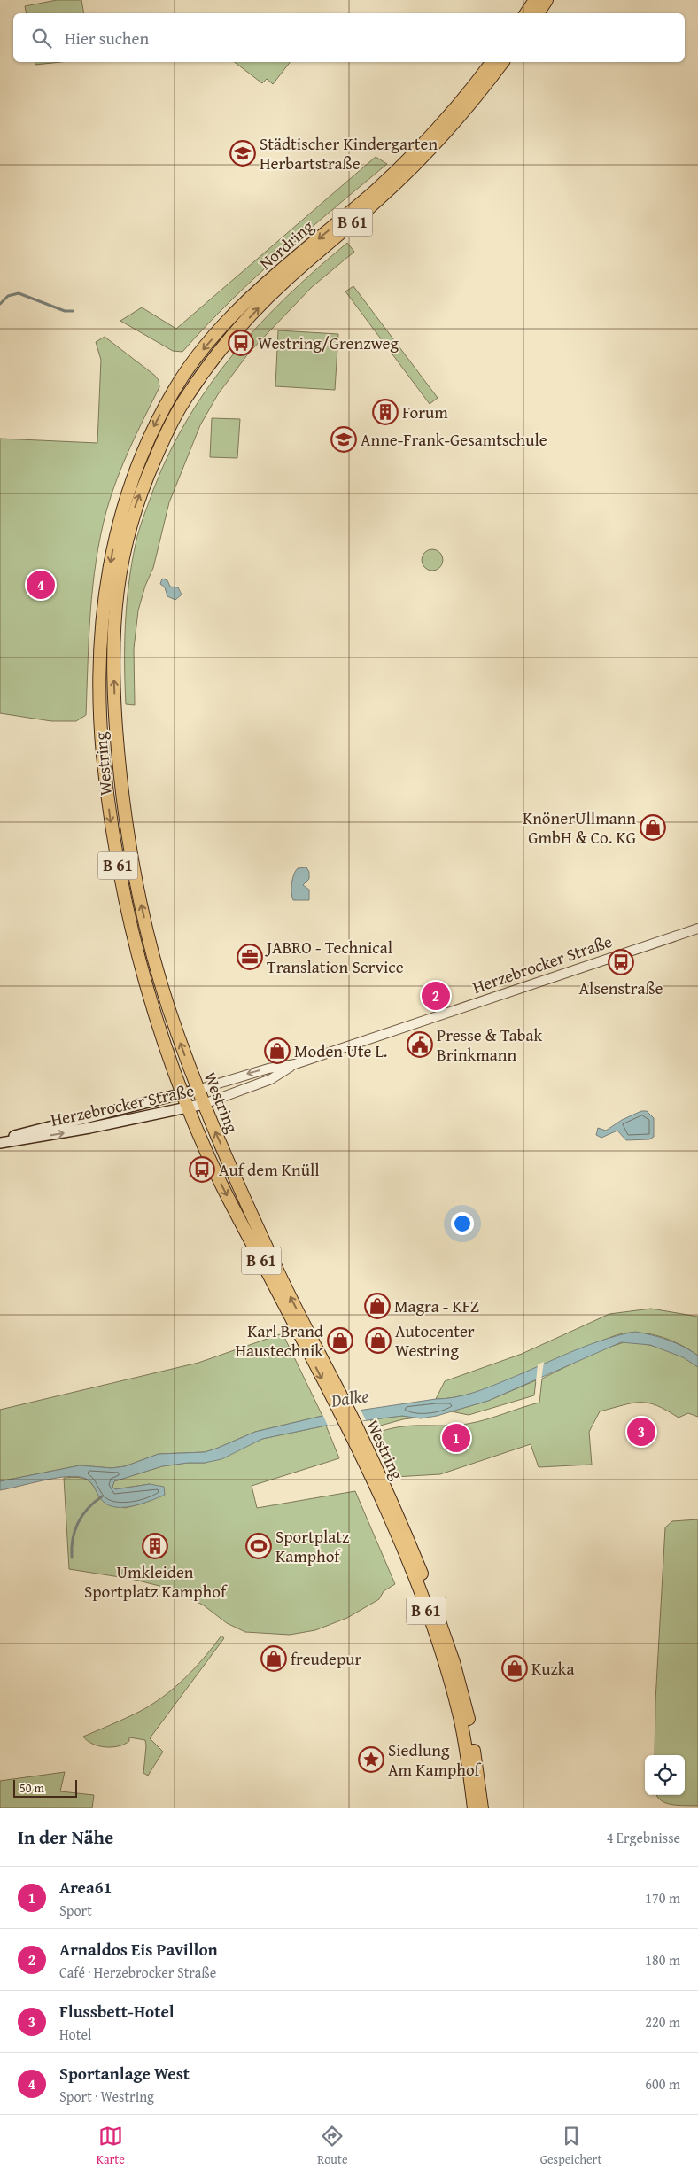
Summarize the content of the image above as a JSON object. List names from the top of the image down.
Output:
{
  "streets": {
    "main road": [
      "B 61",
      "Nordring",
      "Westring",
      "Herzebrocker Straße"
    ]
  },
  "crossings": [
    ["Nordring", "Westring"],
    ["Westring", "Herzebrocker Straße"]
  ],
  "water": ["Dalke"],
  "places": {
    "school or university": ["Städtischer Kindergarten Herbartstraße", "Anne-Frank-Gesamtschule"],
    "bus stop": ["Westring/Grenzweg", "Alsenstraße", "Auf dem Knüll"],
    "building": ["Forum", "Umkleiden Sportplatz Kamphof"],
    "shop": [
      "KnönerUllmann GmbH & Co. KG",
      "Moden Ute L.",
      "Magra - KFZ",
      "Karl Brand Haustechnik",
      "Autocenter Westring",
      "freudepur",
      "Kuzka"
    ],
    "office": ["JABRO - Technical Translation Service"],
    "public building": ["Presse & Tabak Brinkmann"],
    "sports": ["Sportplatz Kamphof"],
    "place": ["Siedlung Am Kamphof"]
  },
  "scale_bar": "50 m",
  "page": {
    "search": "Hier suchen",
    "pins": [
      "4",
      "2",
      "3",
      "1"
    ],
    "scale": "50 m",
    "heading": ["In der Nähe", "4 Ergebnisse"],
    "list": [
      {
        "mark": "1",
        "name": "Area61",
        "note": "Sport",
        "value": "170 m"
      },
      {
        "mark": "2",
        "name": "Arnaldos Eis Pavillon",
        "note": "Café · Herzebrocker Straße",
        "value": "180 m"
      },
      {
        "mark": "3",
        "name": "Flussbett-Hotel",
        "note": "Hotel",
        "value": "220 m"
      },
      {
        "mark": "4",
        "name": "Sportanlage West",
        "note": "Sport · Westring",
        "value": "600 m"
      }
    ],
    "nav": ["Karte", "Route", "Gespeichert"]
  }
}
